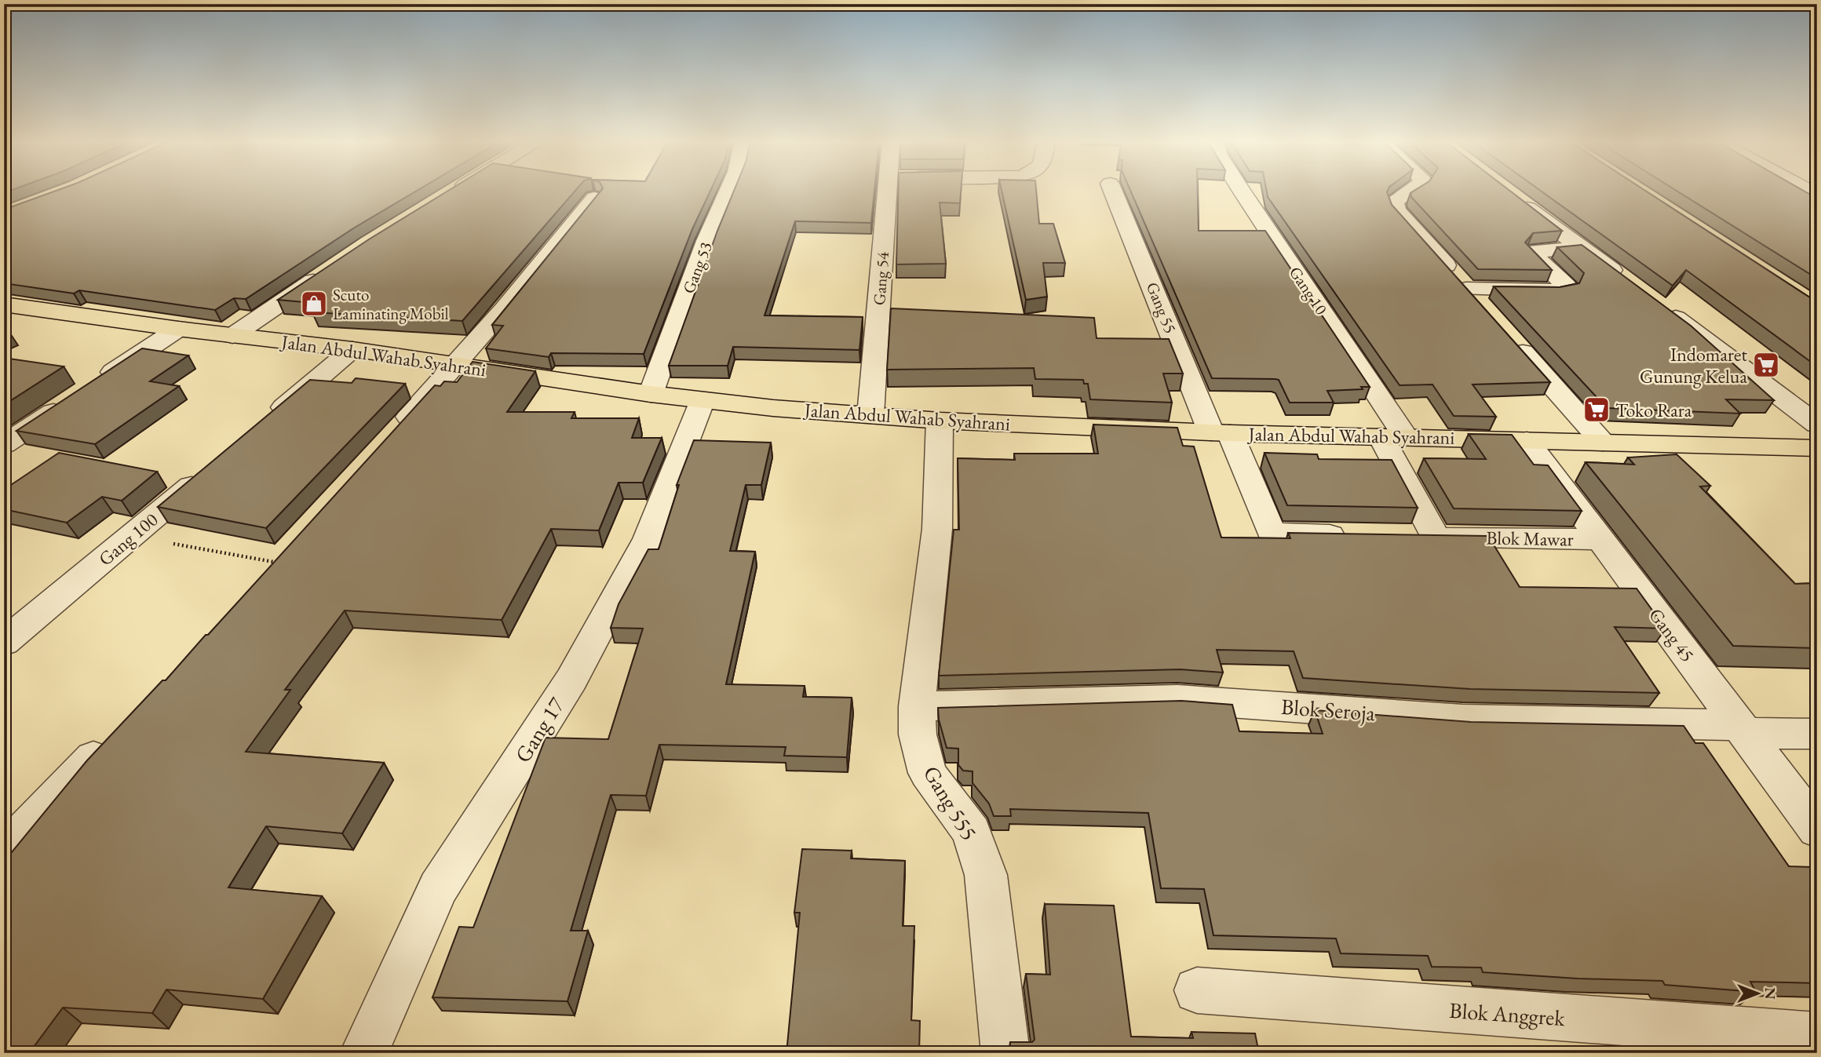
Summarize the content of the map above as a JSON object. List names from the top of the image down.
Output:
{
  "streets": {
    "highway": ["Jalan Abdul Wahab Syahrani"],
    "street": [
      "Gang 53",
      "Gang 54",
      "Gang 10",
      "Gang 55",
      "Blok Mawar",
      "Gang 100",
      "Gang 45",
      "Blok Seroja",
      "Gang 17",
      "Gang 555",
      "Blok Anggrek"
    ]
  },
  "crossings": [
    ["Gang 53", "Jalan Abdul Wahab Syahrani"],
    ["Gang 54", "Jalan Abdul Wahab Syahrani"],
    ["Gang 10", "Jalan Abdul Wahab Syahrani"],
    ["Gang 10", "Blok Mawar"],
    ["Gang 55", "Jalan Abdul Wahab Syahrani"],
    ["Jalan Abdul Wahab Syahrani", "Gang 45"],
    ["Jalan Abdul Wahab Syahrani", "Gang 17"],
    ["Jalan Abdul Wahab Syahrani", "Gang 555"],
    ["Blok Mawar", "Gang 45"],
    ["Gang 45", "Blok Seroja"],
    ["Blok Seroja", "Gang 555"]
  ],
  "places": {
    "shop": ["Scuto Laminating Mobil"],
    "supermarket": ["Indomaret Gunung Kelua", "Toko Rara"]
  },
  "north": "right"
}
